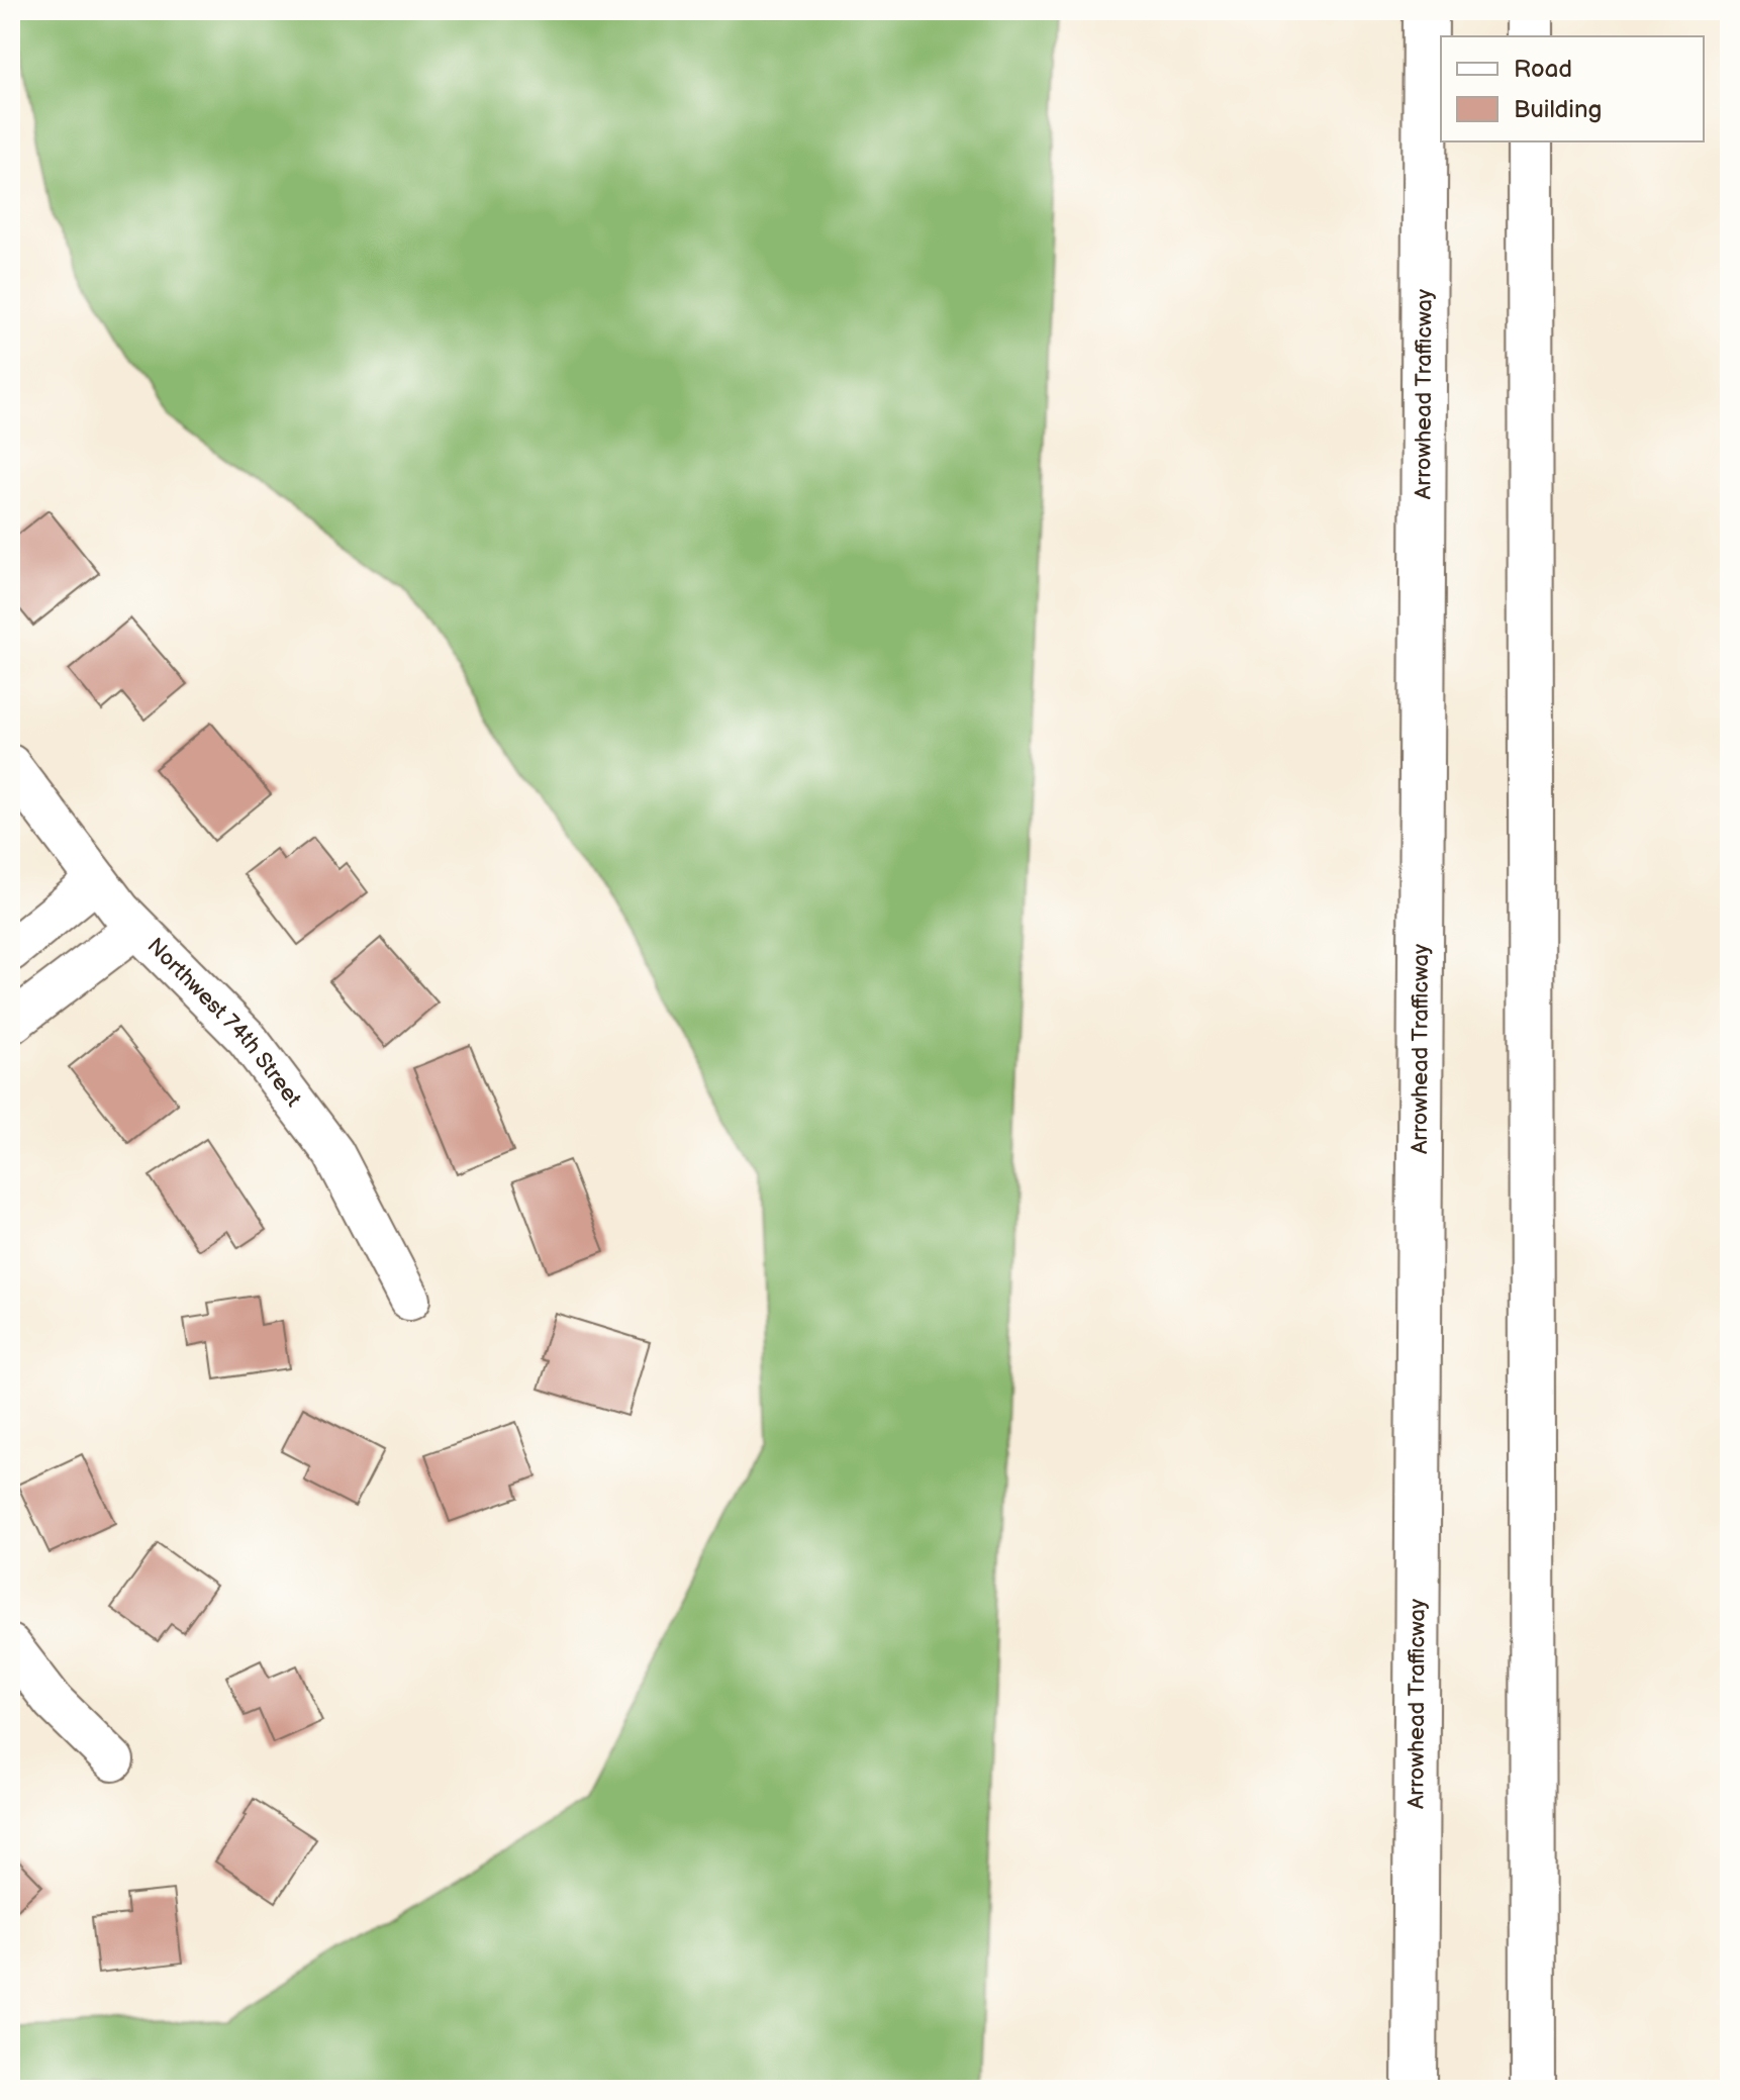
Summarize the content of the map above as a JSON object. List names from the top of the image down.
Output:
{
  "streets": {
    "highway": ["Arrowhead Trafficway"],
    "street": ["Northwest 74th Street"]
  },
  "legend": ["Road", "Building"]
}
